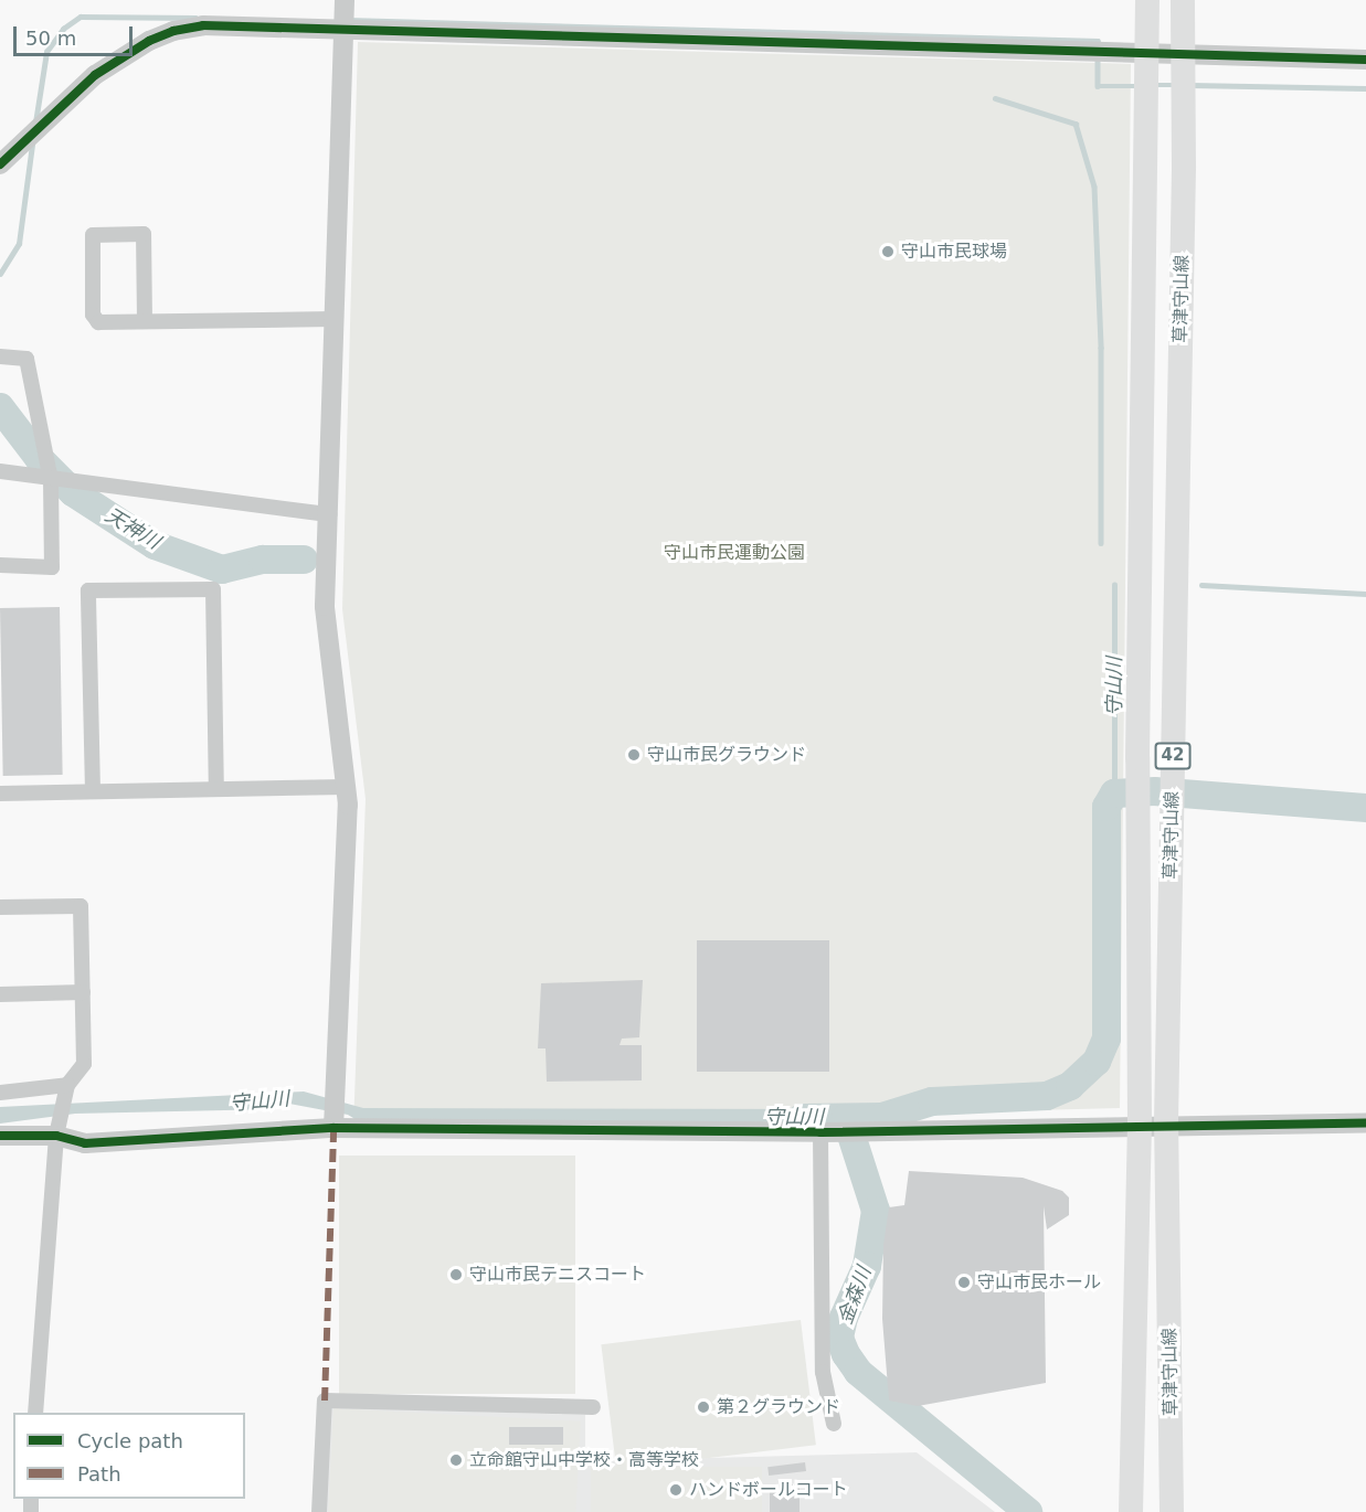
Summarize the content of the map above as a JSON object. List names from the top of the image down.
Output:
{
  "streets": {
    "main road": ["草津守山線", "42"]
  },
  "water": ["天神川", "守山川", "金森川"],
  "parks": ["守山市民運動公園"],
  "places": [
    "守山市民球場",
    "守山市民グラウンド",
    "守山市民テニスコート",
    "守山市民ホール",
    "第２グラウンド",
    "立命館守山中学校・高等学校",
    "ハンドボールコート"
  ],
  "legend": ["Cycle path", "Path"],
  "scale_bar": "50 m"
}
